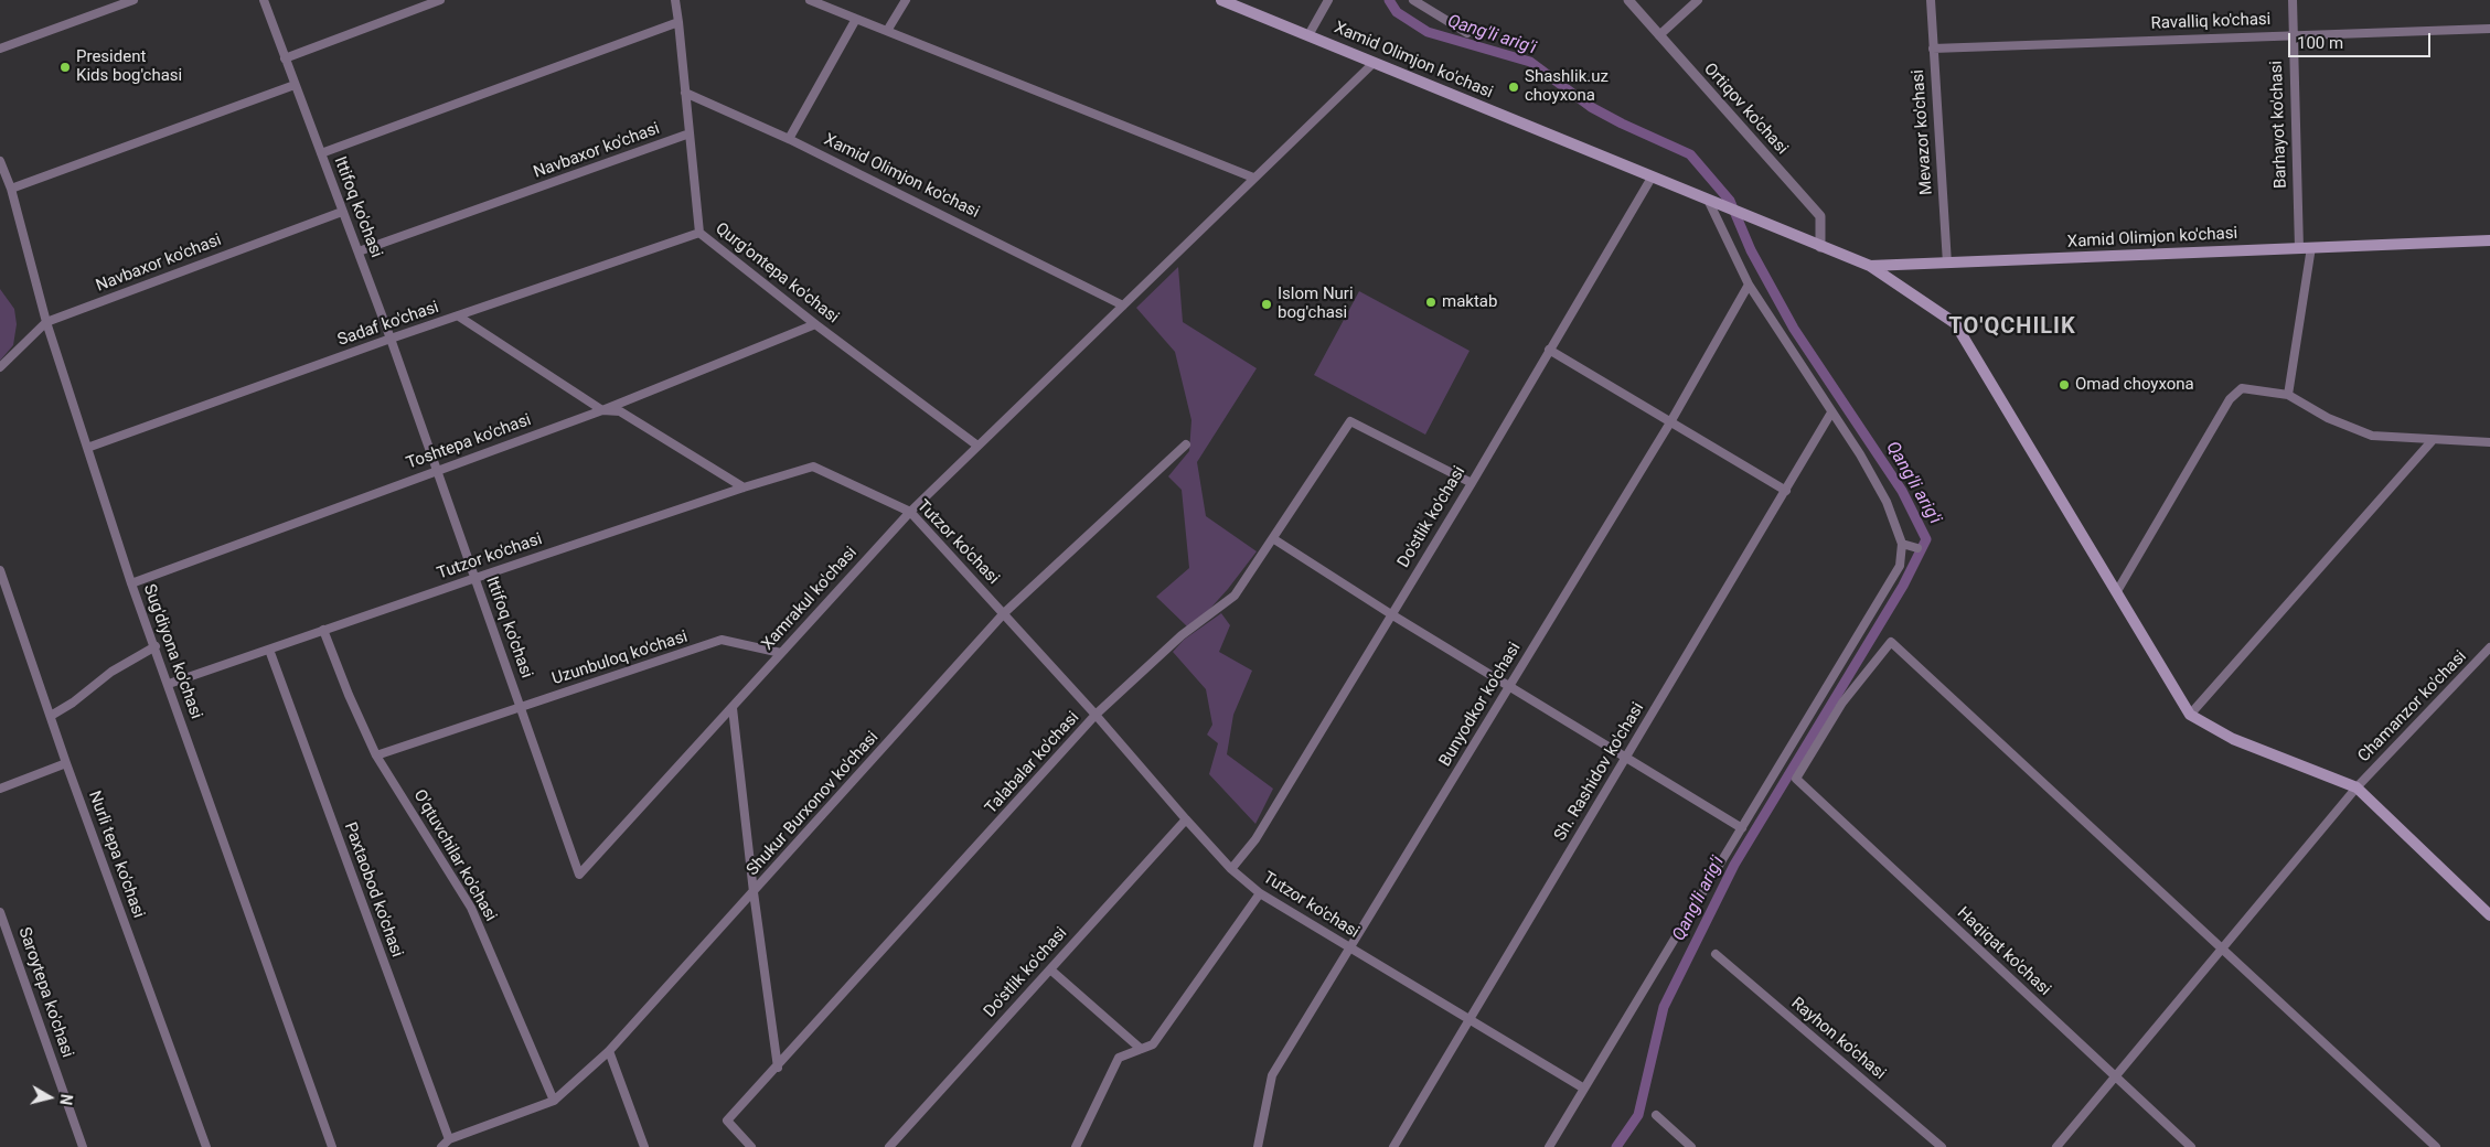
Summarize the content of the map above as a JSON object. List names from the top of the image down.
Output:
{
  "streets": {
    "main road": ["Xamid Olimjon ko'chasi"],
    "street": [
      "Ravalliq ko'chasi",
      "Ortiqov ko'chasi",
      "Barhayot ko'chasi",
      "Mevazor ko'chasi",
      "Navbaxor ko'chasi",
      "Ittifoq ko'chasi",
      "Qurg'ontepa ko'chasi",
      "Sadaf ko'chasi",
      "Toshtepa ko'chasi",
      "Do'stlik ko'chasi",
      "Tutzor ko'chasi",
      "Xamrakul ko'chasi",
      "Sug'diyona ko'chasi",
      "Uzunbuloq ko'chasi",
      "Bunyodkor ko'chasi",
      "Chamanzor ko'chasi",
      "Talabalar ko'chasi",
      "Sh. Rashidov ko'chasi",
      "Shukur Burxonov ko'chasi",
      "Nurli tepa ko'chasi",
      "O'qtuvchilar ko'chasi",
      "Paxtaobod ko'chasi",
      "Haqiqat ko'chasi",
      "Saroytepa ko'chasi",
      "Rayhon ko'chasi"
    ]
  },
  "crossings": [
    ["Ravalliq ko'chasi", "Barhayot ko'chasi"],
    ["Ravalliq ko'chasi", "Mevazor ko'chasi"],
    ["Xamid Olimjon ko'chasi", "Ortiqov ko'chasi"],
    ["Xamid Olimjon ko'chasi", "Barhayot ko'chasi"],
    ["Xamid Olimjon ko'chasi", "Mevazor ko'chasi"],
    ["Xamid Olimjon ko'chasi", "Qurg'ontepa ko'chasi"],
    ["Xamid Olimjon ko'chasi", "Do'stlik ko'chasi"],
    ["Xamid Olimjon ko'chasi", "Xamrakul ko'chasi"],
    ["Navbaxor ko'chasi", "Ittifoq ko'chasi"],
    ["Navbaxor ko'chasi", "Qurg'ontepa ko'chasi"],
    ["Navbaxor ko'chasi", "Sug'diyona ko'chasi"],
    ["Ittifoq ko'chasi", "Sadaf ko'chasi"],
    ["Ittifoq ko'chasi", "Toshtepa ko'chasi"],
    ["Ittifoq ko'chasi", "Tutzor ko'chasi"],
    ["Ittifoq ko'chasi", "Xamrakul ko'chasi"],
    ["Ittifoq ko'chasi", "Uzunbuloq ko'chasi"],
    ["Qurg'ontepa ko'chasi", "Sadaf ko'chasi"],
    ["Qurg'ontepa ko'chasi", "Toshtepa ko'chasi"],
    ["Qurg'ontepa ko'chasi", "Xamrakul ko'chasi"],
    ["Sadaf ko'chasi", "Sug'diyona ko'chasi"],
    ["Toshtepa ko'chasi", "Sug'diyona ko'chasi"],
    ["Do'stlik ko'chasi", "Tutzor ko'chasi"],
    ["Do'stlik ko'chasi", "Talabalar ko'chasi"],
    ["Tutzor ko'chasi", "Xamrakul ko'chasi"],
    ["Tutzor ko'chasi", "Sug'diyona ko'chasi"],
    ["Tutzor ko'chasi", "Bunyodkor ko'chasi"],
    ["Tutzor ko'chasi", "Talabalar ko'chasi"],
    ["Tutzor ko'chasi", "Sh. Rashidov ko'chasi"],
    ["Tutzor ko'chasi", "Shukur Burxonov ko'chasi"],
    ["Tutzor ko'chasi", "O'qtuvchilar ko'chasi"],
    ["Tutzor ko'chasi", "Paxtaobod ko'chasi"],
    ["Xamrakul ko'chasi", "Uzunbuloq ko'chasi"],
    ["Uzunbuloq ko'chasi", "O'qtuvchilar ko'chasi"],
    ["Chamanzor ko'chasi", "Haqiqat ko'chasi"],
    ["Shukur Burxonov ko'chasi", "O'qtuvchilar ko'chasi"],
    ["Shukur Burxonov ko'chasi", "Paxtaobod ko'chasi"]
  ],
  "districts": ["TO'QCHILIK"],
  "water": ["Qang'li arig'i"],
  "places": [
    "President Kids bog'chasi",
    "Shashlik.uz choyxona",
    "maktab",
    "Islom Nuri bog'chasi",
    "Omad choyxona"
  ],
  "scale_bar": "100 m",
  "north": "right"
}
